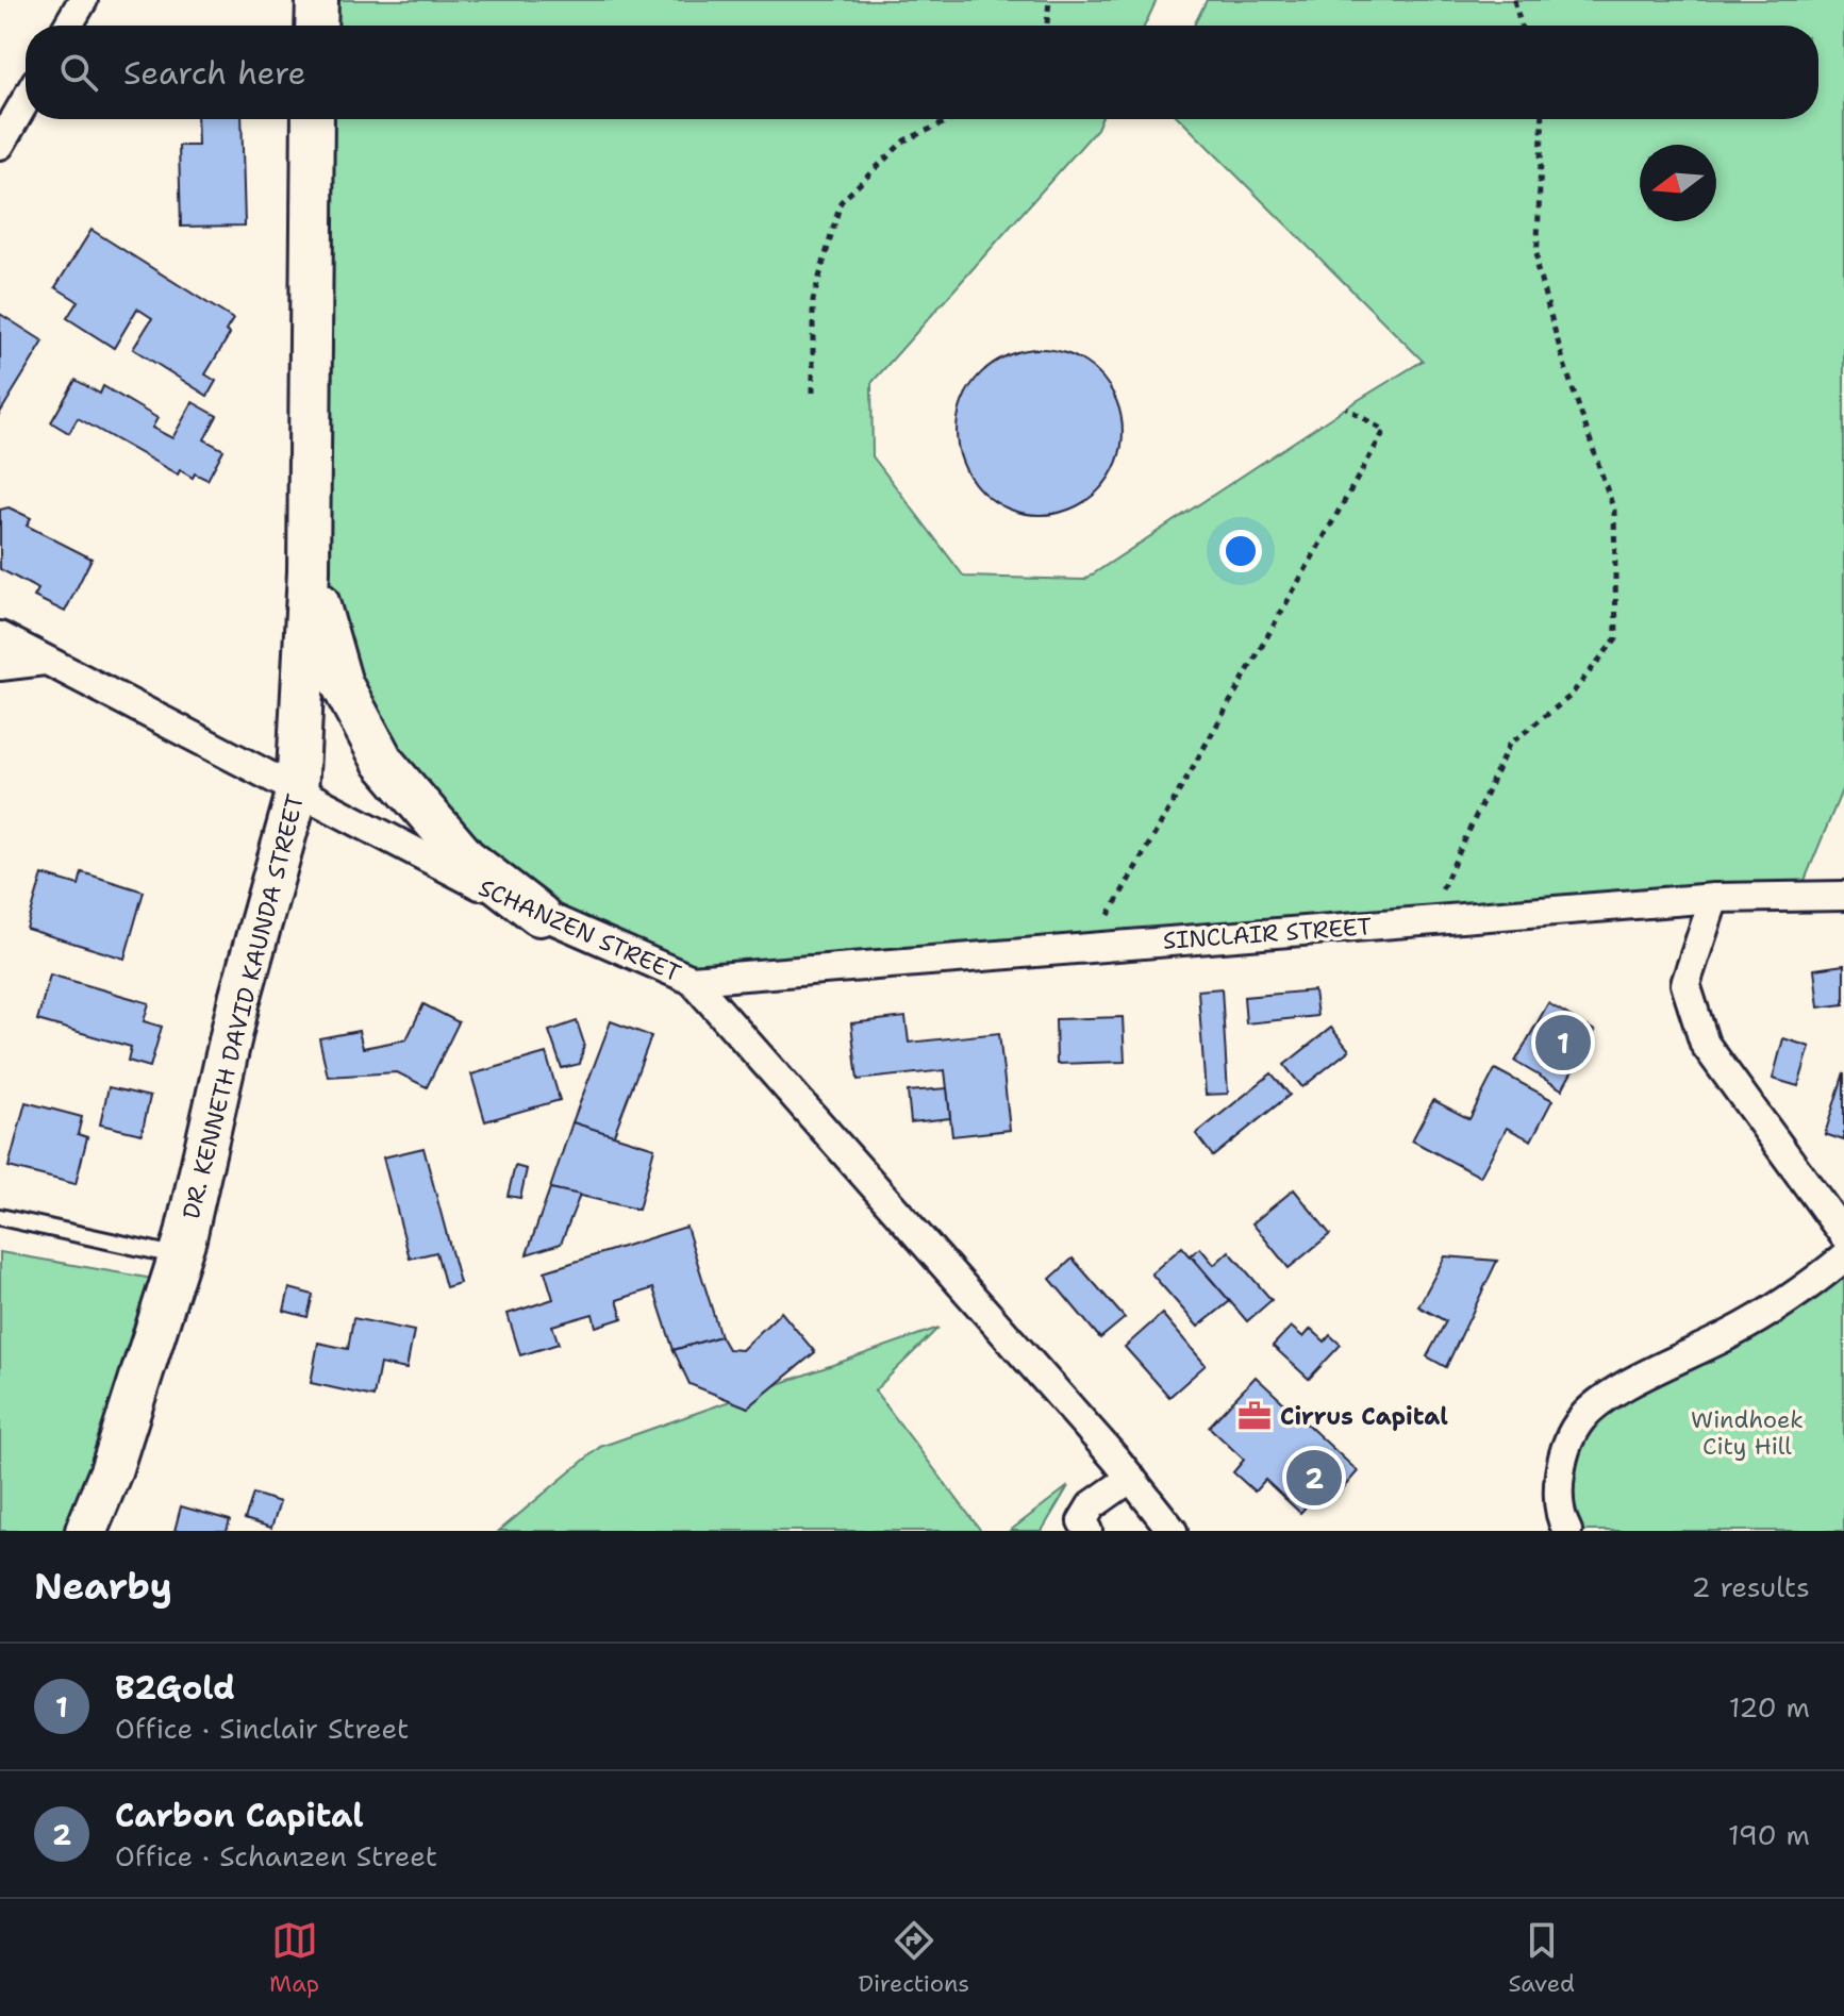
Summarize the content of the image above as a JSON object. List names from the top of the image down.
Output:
{
  "streets": {
    "street": ["SCHANZEN STREET", "SINCLAIR STREET", "DR. KENNETH DAVID KAUNDA STREET"]
  },
  "crossings": [
    ["SCHANZEN STREET", "SINCLAIR STREET"],
    ["SCHANZEN STREET", "DR. KENNETH DAVID KAUNDA STREET"]
  ],
  "parks": ["Windhoek City Hill"],
  "places": {
    "office": ["Cirrus Capital"]
  },
  "north": "left",
  "page": {
    "search": "Search here",
    "pins": ["1", "2"],
    "heading": ["Nearby", "2 results"],
    "list": [
      {
        "mark": "1",
        "name": "B2Gold",
        "note": "Office · Sinclair Street",
        "value": "120 m"
      },
      {
        "mark": "2",
        "name": "Carbon Capital",
        "note": "Office · Schanzen Street",
        "value": "190 m"
      }
    ],
    "nav": ["Map", "Directions", "Saved"]
  }
}
